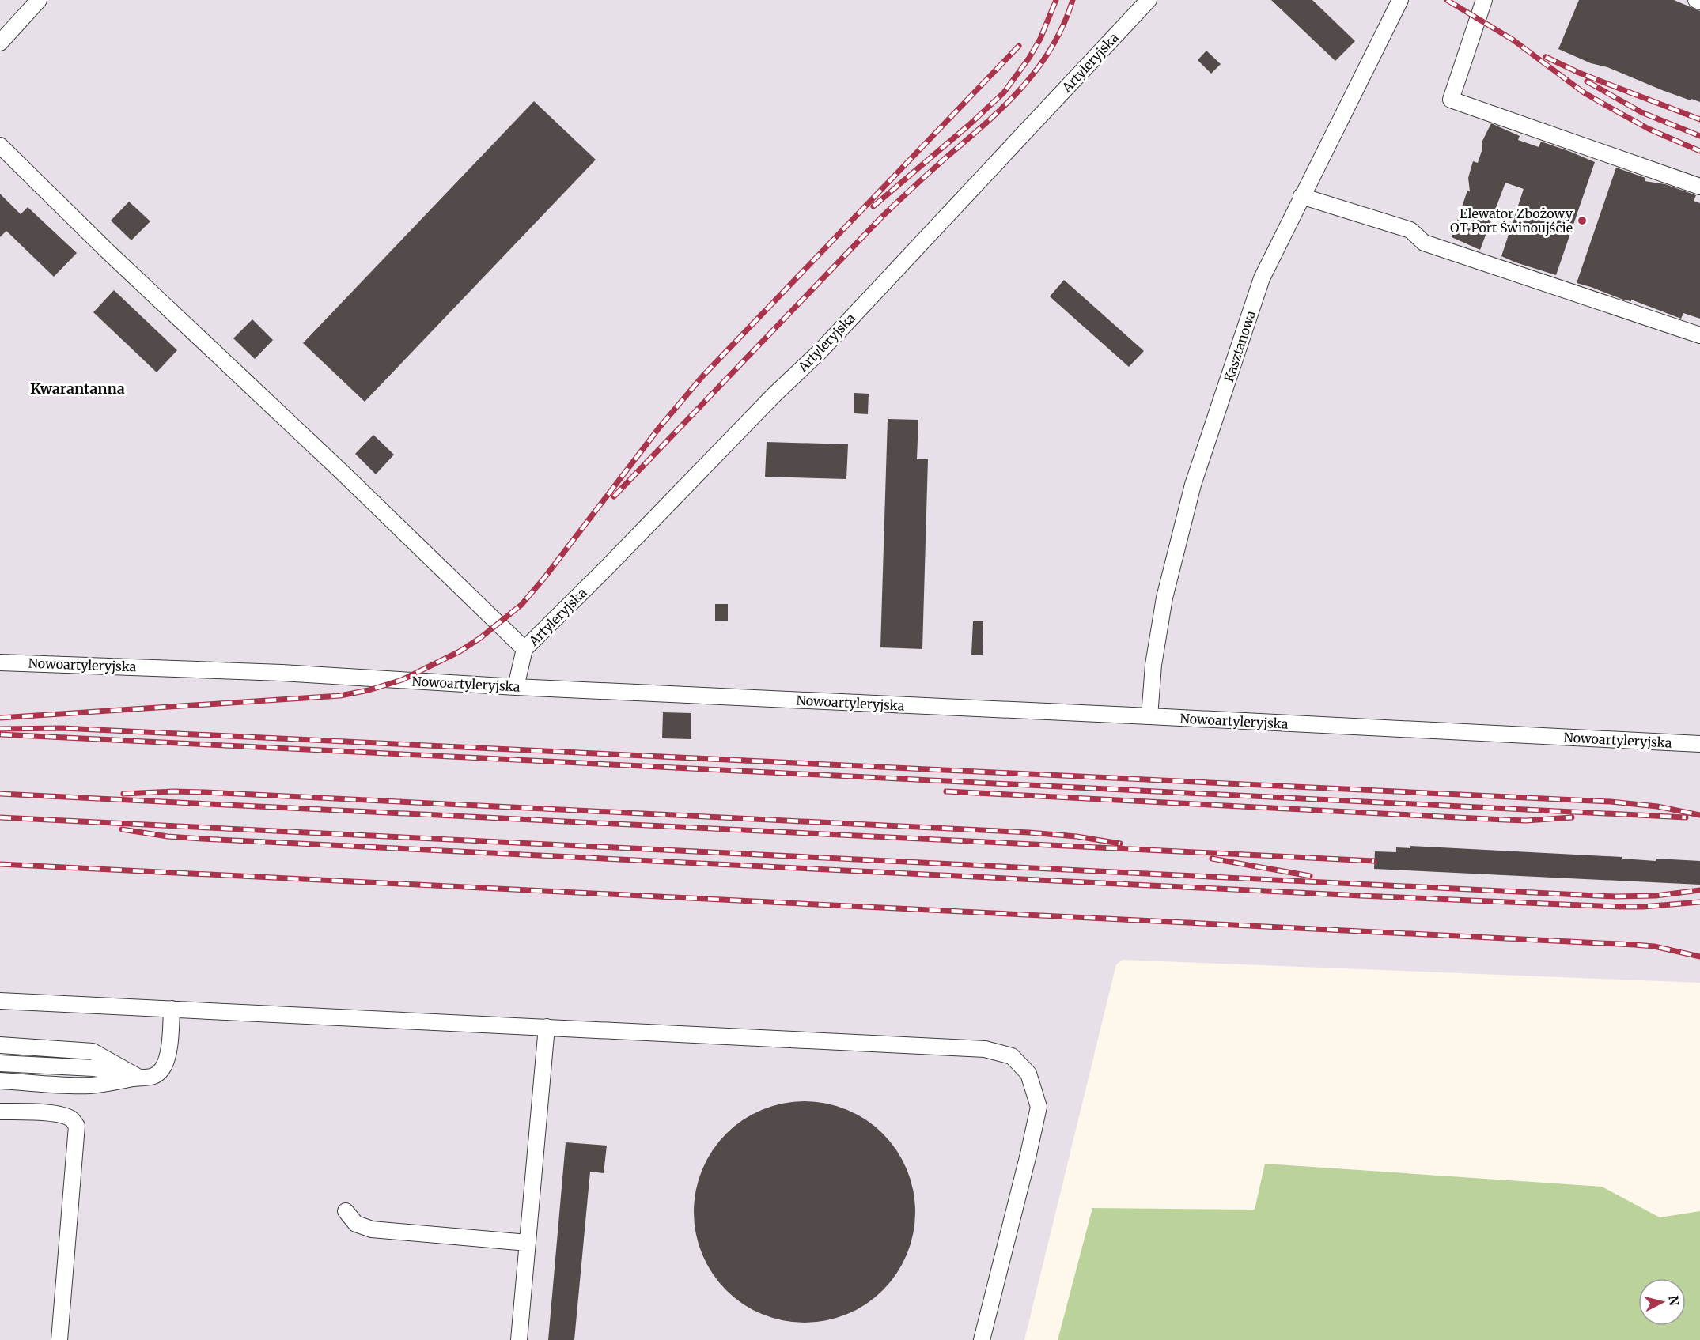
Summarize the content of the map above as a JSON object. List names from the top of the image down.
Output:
{
  "streets": {
    "lane": ["Artyleryjska", "Kasztanowa", "Nowoartyleryjska"]
  },
  "crossings": [
    ["Artyleryjska", "Nowoartyleryjska"],
    ["Kasztanowa", "Nowoartyleryjska"]
  ],
  "districts": ["Kwarantanna"],
  "places": ["Elewator Zbożowy OT Port Świnoujście"],
  "north": "right"
}
